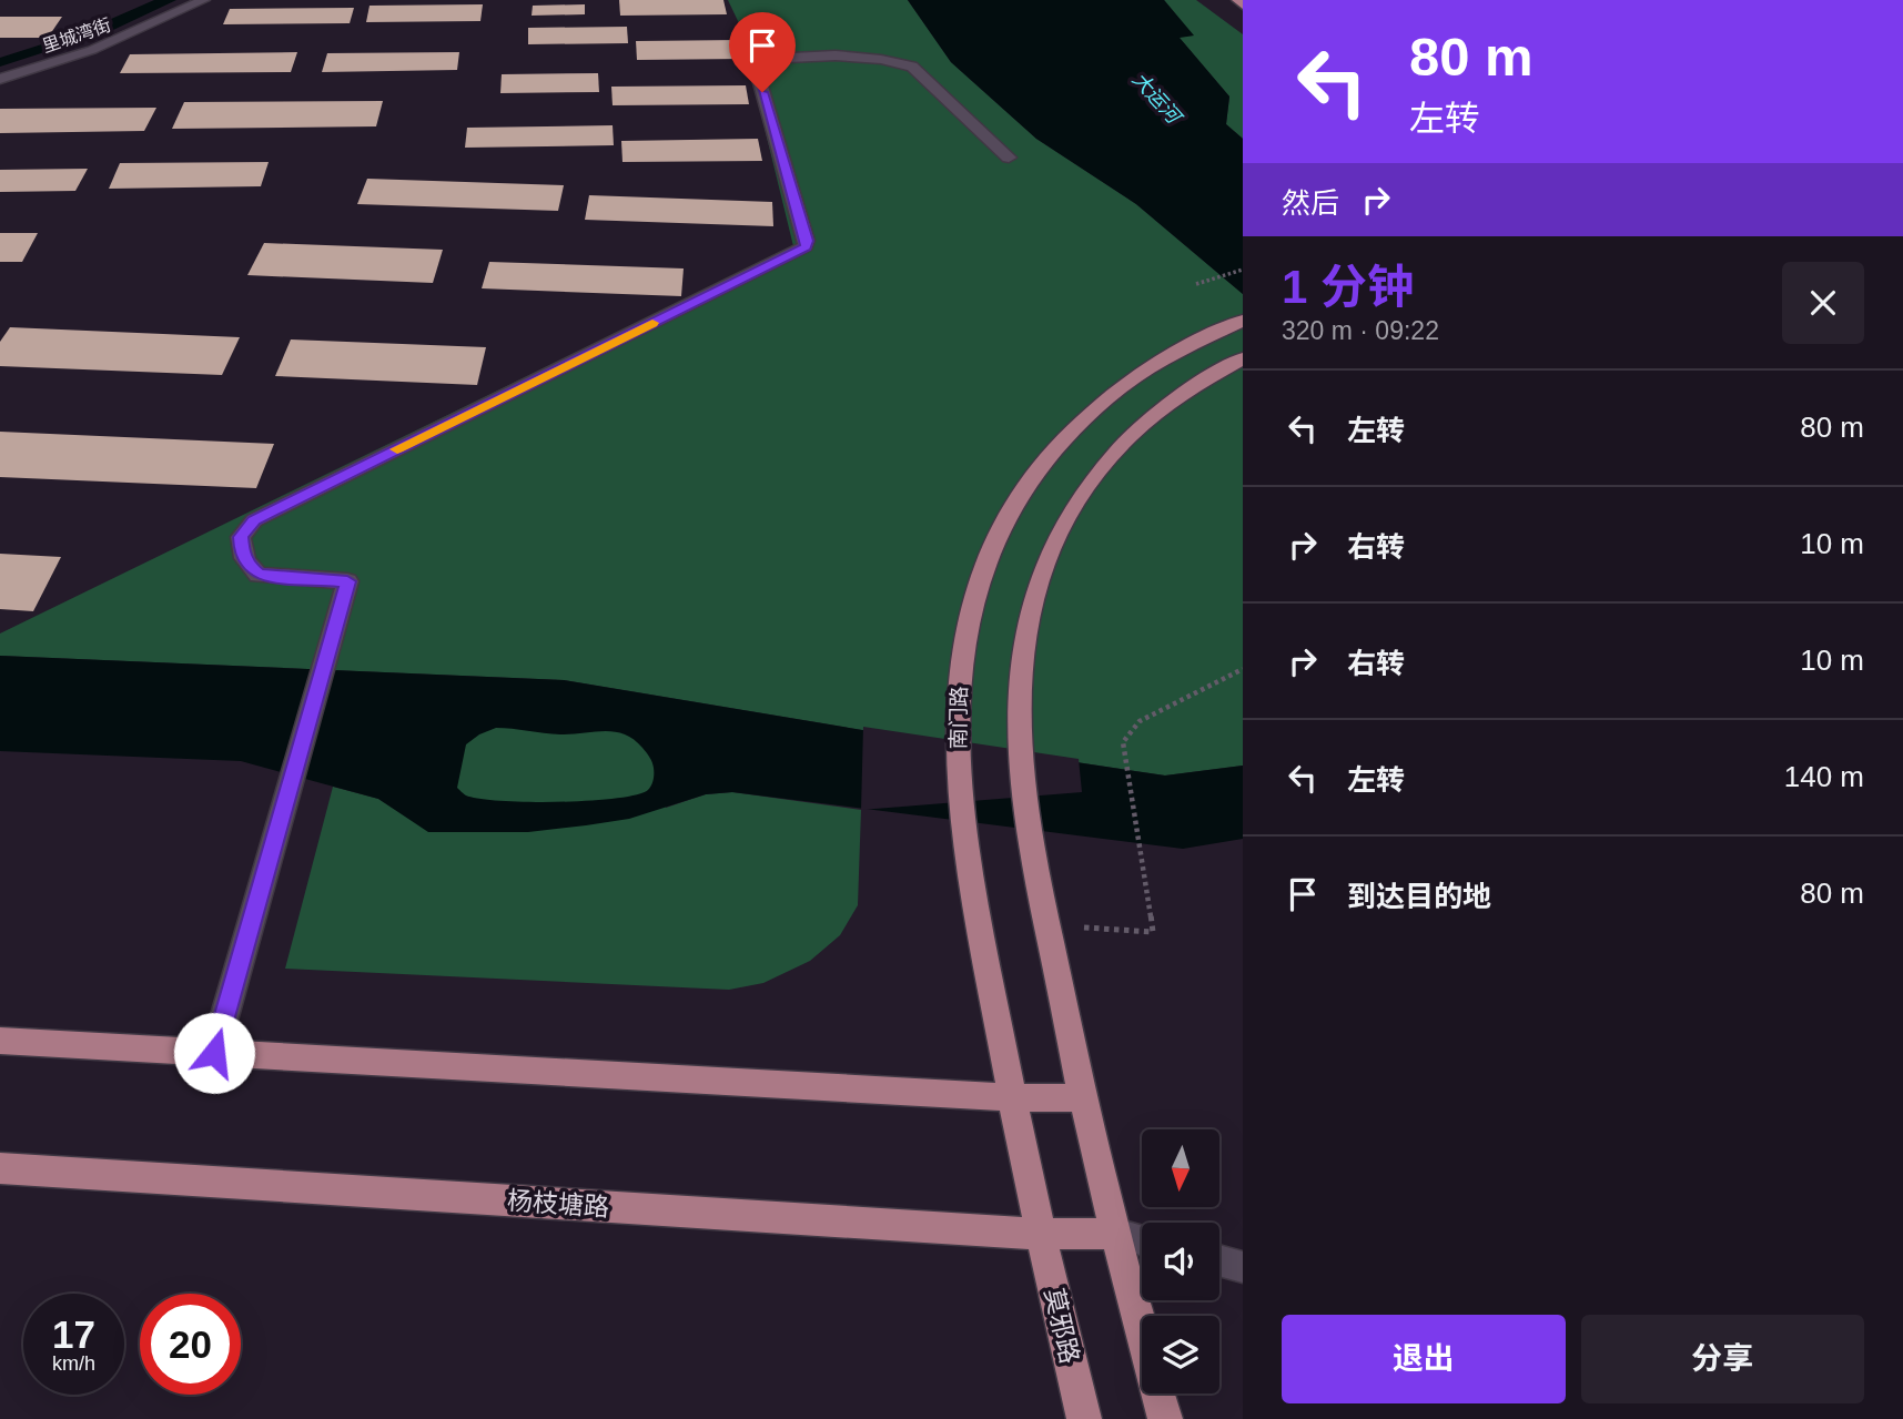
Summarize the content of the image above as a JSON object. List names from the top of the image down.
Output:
{
  "streets": {
    "main road": ["南门路", "杨枝塘路", "莫邪路"],
    "street": ["里城湾街"]
  },
  "crossings": [
    ["南门路", "杨枝塘路"],
    ["南门路", "莫邪路"],
    ["杨枝塘路", "莫邪路"]
  ],
  "water": ["大运河"],
  "north": "bottom",
  "page": {
    "turn": ["80 m", "左转"],
    "then": "然后",
    "heading": ["1 分钟", "320 m · 09:22"],
    "list": [
      {
        "name": "左转",
        "value": "80 m"
      },
      {
        "name": "右转",
        "value": "10 m"
      },
      {
        "name": "右转",
        "value": "10 m"
      },
      {
        "name": "左转",
        "value": "140 m"
      },
      {
        "name": "到达目的地",
        "value": "80 m"
      }
    ],
    "speed": "17 km/h",
    "limit": "20",
    "buttons": ["退出", "分享"]
  }
}
